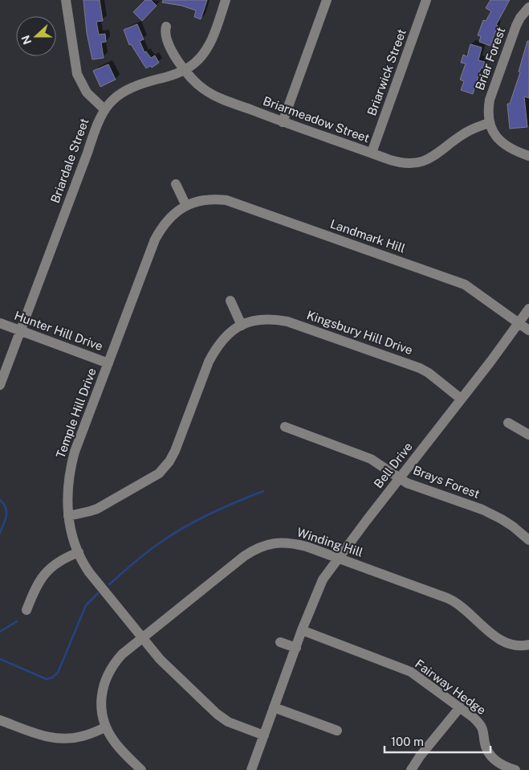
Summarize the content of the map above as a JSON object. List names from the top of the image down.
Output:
{
  "streets": {
    "street": [
      "Briar Forest",
      "Briarwick Street",
      "Briarmeadow Street",
      "Briardale Street",
      "Landmark Hill",
      "Hunter Hill Drive",
      "Kingsbury Hill Drive",
      "Temple Hill Drive",
      "Bell Drive",
      "Brays Forest",
      "Winding Hill",
      "Fairway Hedge"
    ]
  },
  "crossings": [
    ["Briar Forest", "Briarmeadow Street"],
    ["Briarwick Street", "Briarmeadow Street"],
    ["Briarmeadow Street", "Briardale Street"],
    ["Briardale Street", "Hunter Hill Drive"],
    ["Landmark Hill", "Temple Hill Drive"],
    ["Landmark Hill", "Bell Drive"],
    ["Hunter Hill Drive", "Temple Hill Drive"],
    ["Kingsbury Hill Drive", "Temple Hill Drive"],
    ["Kingsbury Hill Drive", "Bell Drive"],
    ["Temple Hill Drive", "Bell Drive"],
    ["Temple Hill Drive", "Winding Hill"],
    ["Bell Drive", "Brays Forest"],
    ["Bell Drive", "Winding Hill"],
    ["Bell Drive", "Fairway Hedge"]
  ],
  "scale_bar": "100 m",
  "north": "left"
}
